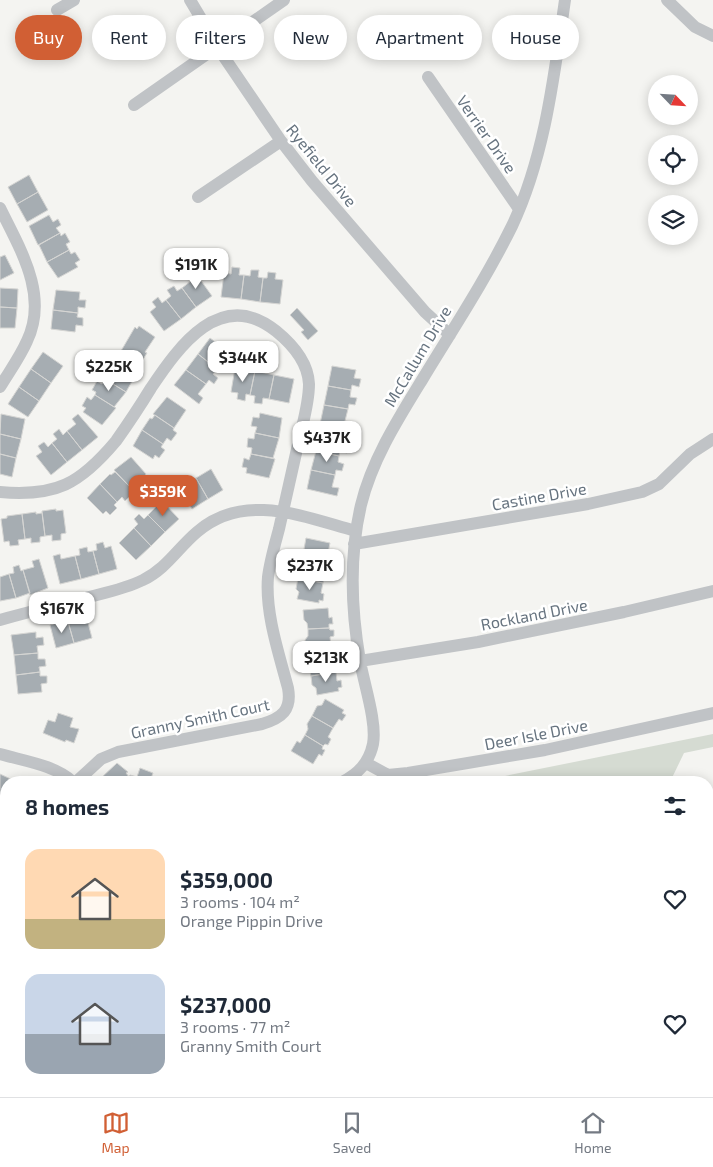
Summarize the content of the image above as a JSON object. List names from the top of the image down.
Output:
{
  "streets": {
    "street": [
      "Verrier Drive",
      "Ryefield Drive",
      "McCallum Drive",
      "Castine Drive",
      "Rockland Drive",
      "Granny Smith Court",
      "Deer Isle Drive"
    ]
  },
  "crossings": [
    ["Verrier Drive", "McCallum Drive"],
    ["Ryefield Drive", "McCallum Drive"],
    ["McCallum Drive", "Castine Drive"],
    ["McCallum Drive", "Rockland Drive"],
    ["McCallum Drive", "Deer Isle Drive"]
  ],
  "north": "bottom right",
  "page": {
    "chip": [
      "Buy",
      "Rent",
      "Filters",
      "New",
      "Apartment",
      "House"
    ],
    "price": [
      "$191K",
      "$344K",
      "$225K",
      "$437K",
      "$359K",
      "$237K",
      "$167K",
      "$213K"
    ],
    "heading": "8 homes",
    "list": [
      {
        "name": "$359,000",
        "note": "3 rooms · 104 m² · Orange Pippin Drive"
      },
      {
        "name": "$237,000",
        "note": "3 rooms · 77 m² · Granny Smith Court"
      }
    ],
    "tabs": ["Map", "Saved", "Home"]
  }
}
